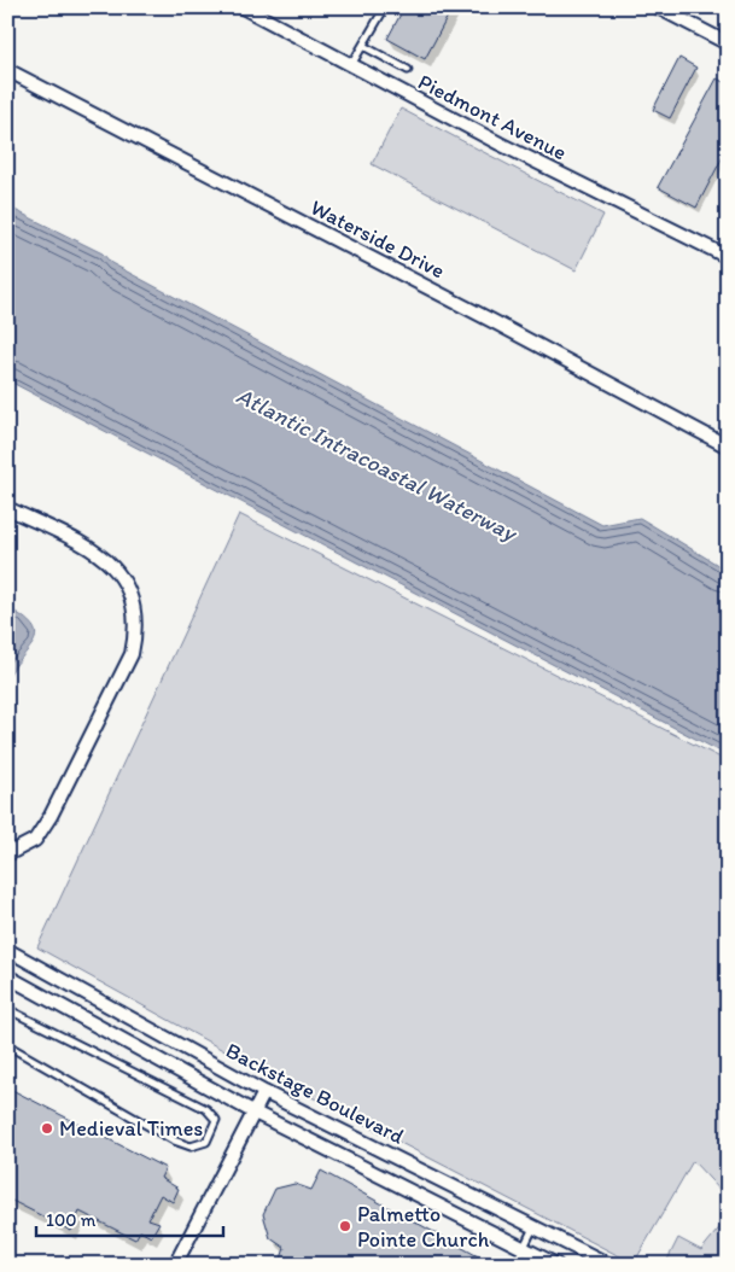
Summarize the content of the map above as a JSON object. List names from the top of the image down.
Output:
{
  "streets": {
    "street": ["Piedmont Avenue", "Waterside Drive", "Backstage Boulevard"]
  },
  "water": ["Atlantic Intracoastal Waterway"],
  "places": ["Medieval Times", "Palmetto Pointe Church"],
  "scale_bar": "100 m"
}
